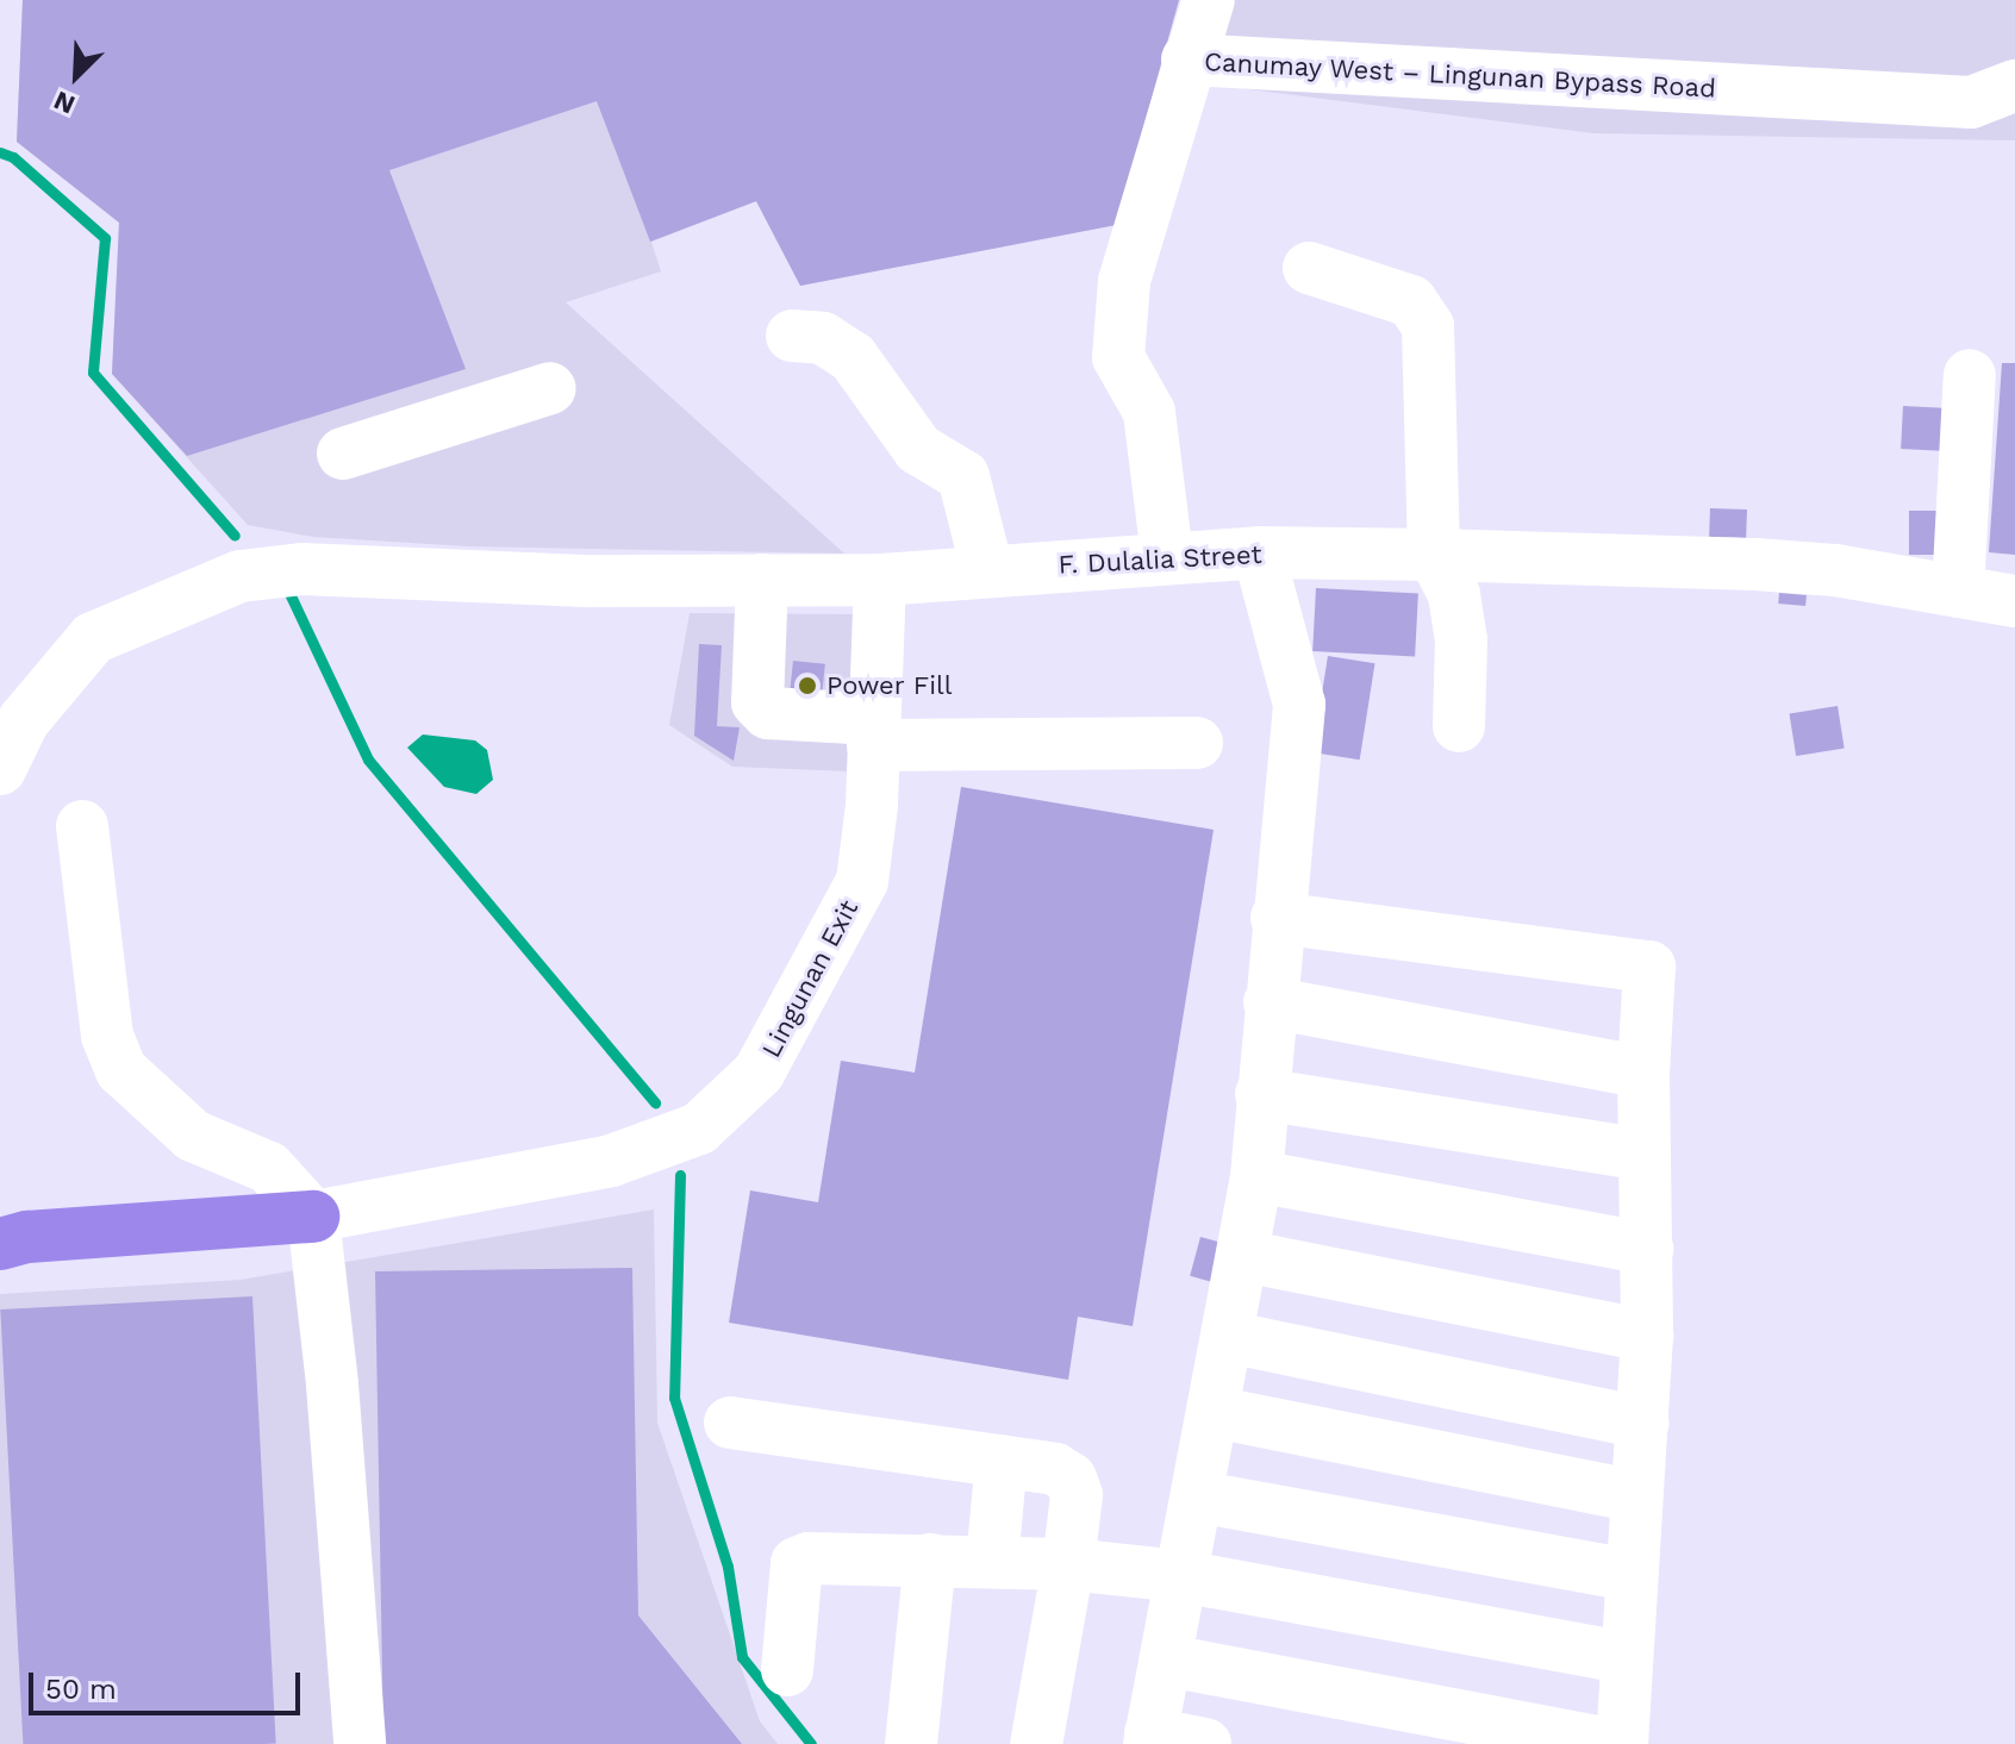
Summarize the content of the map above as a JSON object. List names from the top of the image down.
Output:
{
  "streets": {
    "street": ["Canumay West – Lingunan Bypass Road", "F. Dulalia Street", "Lingunan Exit"]
  },
  "crossings": [
    ["Canumay West – Lingunan Bypass Road", "F. Dulalia Street"],
    ["F. Dulalia Street", "Lingunan Exit"]
  ],
  "places": ["Power Fill"],
  "scale_bar": "50 m",
  "north": "bottom left"
}
